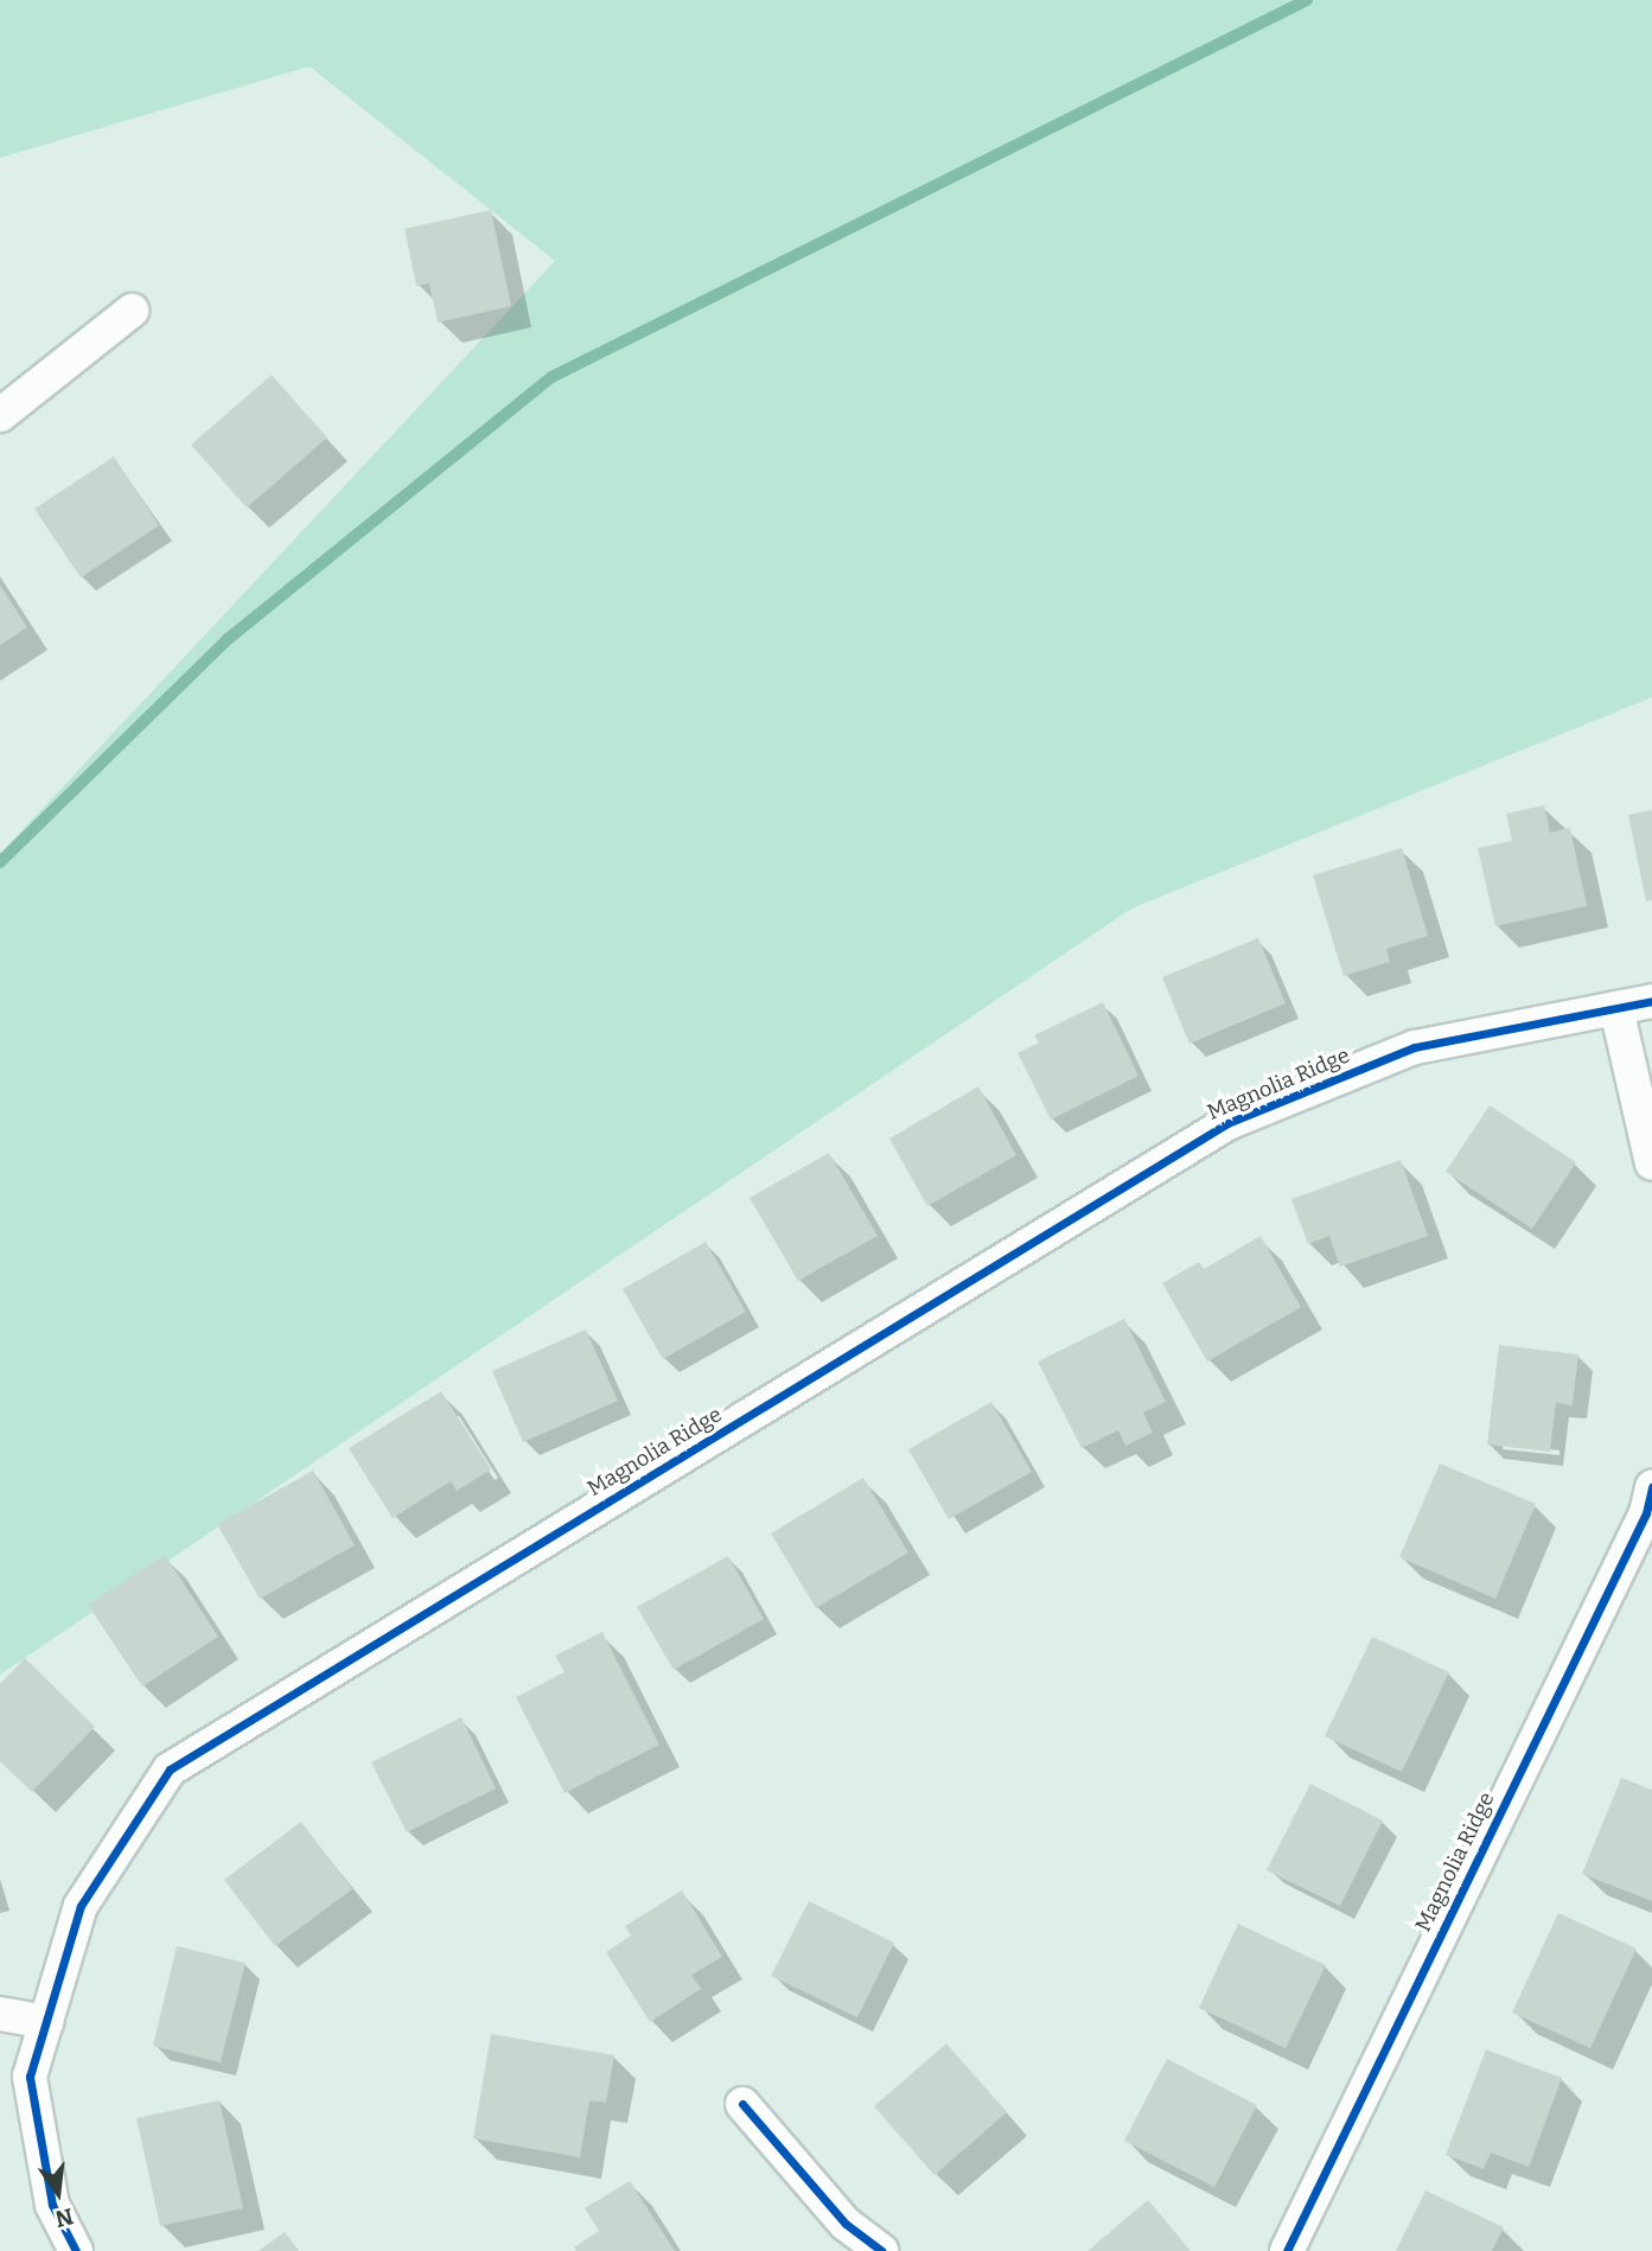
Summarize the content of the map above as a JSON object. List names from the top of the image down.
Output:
{
  "streets": {
    "street": ["Magnolia Ridge"]
  },
  "north": "bottom"
}
